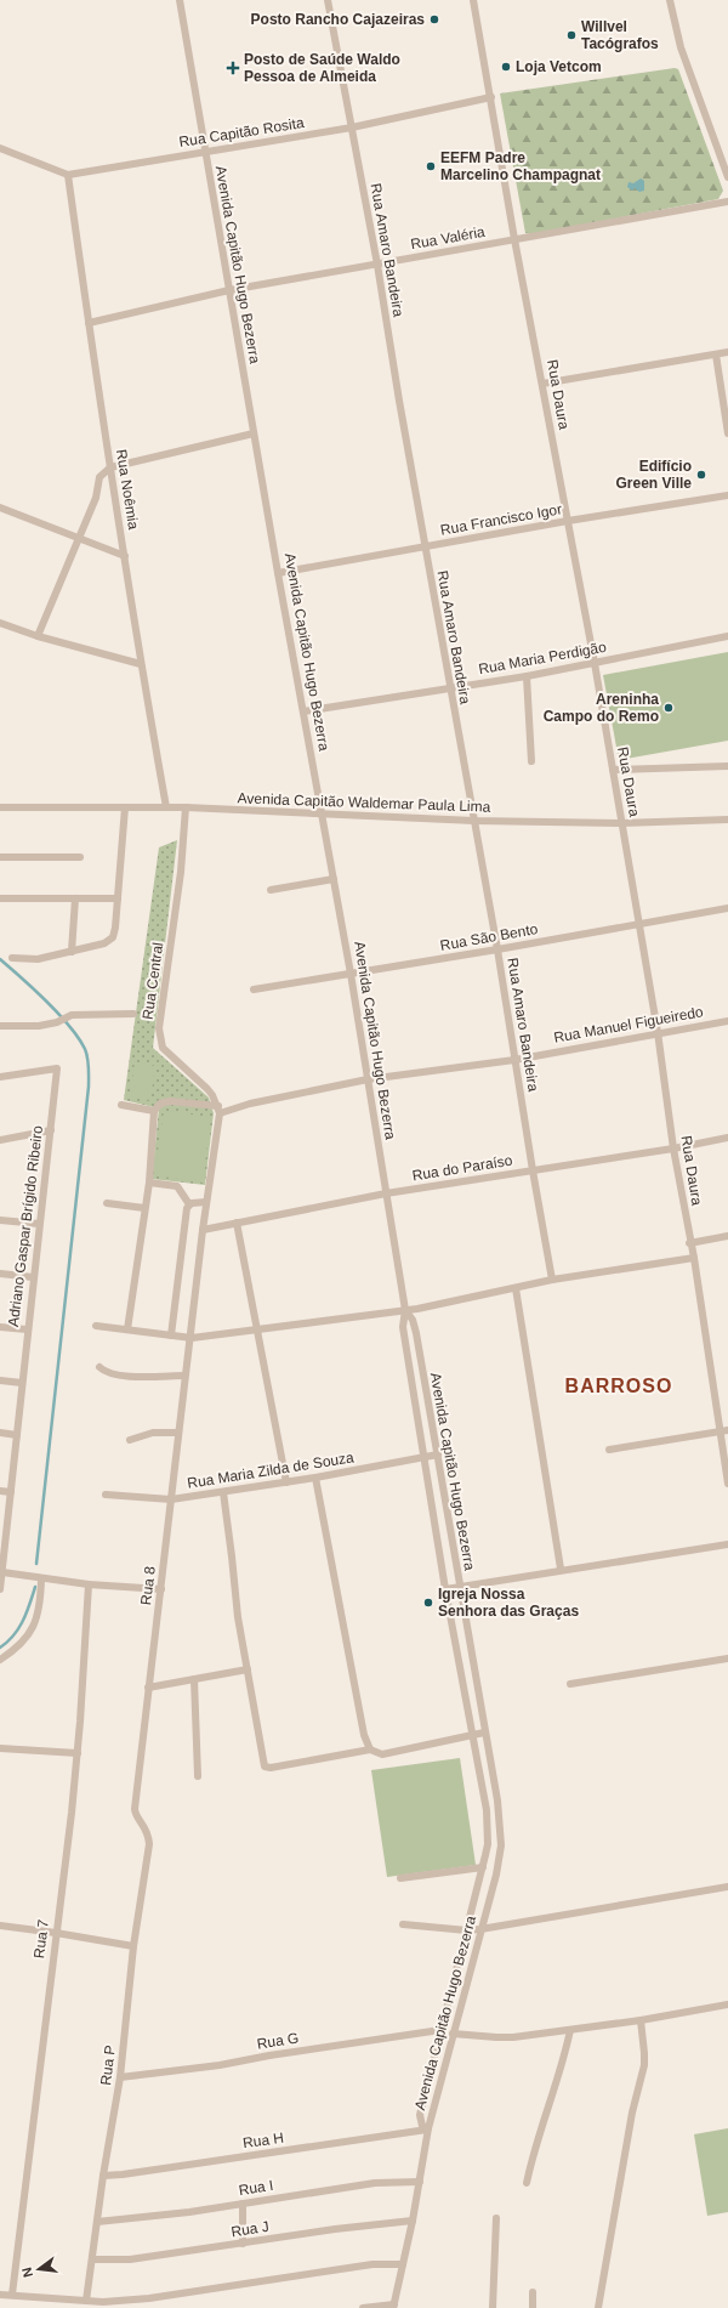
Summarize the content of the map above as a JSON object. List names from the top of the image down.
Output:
{
  "streets": {
    "street": [
      "Rua Capitão Rosita",
      "Rua Valéria",
      "Rua Amaro Bandeira",
      "Avenida Capitão Hugo Bezerra",
      "Rua Daura",
      "Rua Noêmia",
      "Rua Francisco Igor",
      "Rua Maria Perdigão",
      "Avenida Capitão Waldemar Paula Lima",
      "Rua São Bento",
      "Rua Central",
      "Rua Manuel Figueiredo",
      "Rua do Paraíso",
      "Adriano Gaspar Brígido Ribeiro",
      "Rua Maria Zilda de Souza",
      "Rua 8",
      "Rua 7",
      "Rua G",
      "Rua P",
      "Rua H",
      "Rua I",
      "Rua J"
    ]
  },
  "crossings": [
    ["Rua Capitão Rosita", "Rua Amaro Bandeira"],
    ["Rua Capitão Rosita", "Avenida Capitão Hugo Bezerra"],
    ["Rua Capitão Rosita", "Rua Daura"],
    ["Rua Capitão Rosita", "Rua Noêmia"],
    ["Rua Valéria", "Rua Amaro Bandeira"],
    ["Rua Valéria", "Avenida Capitão Hugo Bezerra"],
    ["Rua Valéria", "Rua Daura"],
    ["Rua Valéria", "Rua Noêmia"],
    ["Rua Amaro Bandeira", "Rua Francisco Igor"],
    ["Rua Amaro Bandeira", "Rua Maria Perdigão"],
    ["Rua Amaro Bandeira", "Avenida Capitão Waldemar Paula Lima"],
    ["Rua Amaro Bandeira", "Rua São Bento"],
    ["Rua Amaro Bandeira", "Rua Manuel Figueiredo"],
    ["Rua Amaro Bandeira", "Rua do Paraíso"],
    ["Avenida Capitão Hugo Bezerra", "Rua Francisco Igor"],
    ["Avenida Capitão Hugo Bezerra", "Rua Maria Perdigão"],
    ["Avenida Capitão Hugo Bezerra", "Avenida Capitão Waldemar Paula Lima"],
    ["Avenida Capitão Hugo Bezerra", "Rua São Bento"],
    ["Avenida Capitão Hugo Bezerra", "Rua Manuel Figueiredo"],
    ["Avenida Capitão Hugo Bezerra", "Rua do Paraíso"],
    ["Avenida Capitão Hugo Bezerra", "Rua Maria Zilda de Souza"],
    ["Avenida Capitão Hugo Bezerra", "Rua G"],
    ["Avenida Capitão Hugo Bezerra", "Rua H"],
    ["Rua Daura", "Rua Francisco Igor"],
    ["Rua Daura", "Rua Maria Perdigão"],
    ["Rua Daura", "Avenida Capitão Waldemar Paula Lima"],
    ["Rua Daura", "Rua São Bento"],
    ["Rua Daura", "Rua Manuel Figueiredo"],
    ["Rua Daura", "Rua do Paraíso"],
    ["Rua Noêmia", "Avenida Capitão Waldemar Paula Lima"],
    ["Avenida Capitão Waldemar Paula Lima", "Rua Central"],
    ["Rua Central", "Rua Manuel Figueiredo"],
    ["Rua Maria Zilda de Souza", "Rua 8"],
    ["Rua 8", "Rua P"],
    ["Rua G", "Rua P"],
    ["Rua P", "Rua H"],
    ["Rua P", "Rua I"],
    ["Rua P", "Rua J"]
  ],
  "districts": ["BARROSO"],
  "places": {
    "other": [
      "Posto Rancho Cajazeiras",
      "Willvel Tacógrafos",
      "Loja Vetcom",
      "EEFM Padre Marcelino Champagnat",
      "Edifício Green Ville",
      "Areninha Campo do Remo",
      "Igreja Nossa Senhora das Graças"
    ],
    "health": ["Posto de Saúde Waldo Pessoa de Almeida"]
  },
  "north": "left"
}
